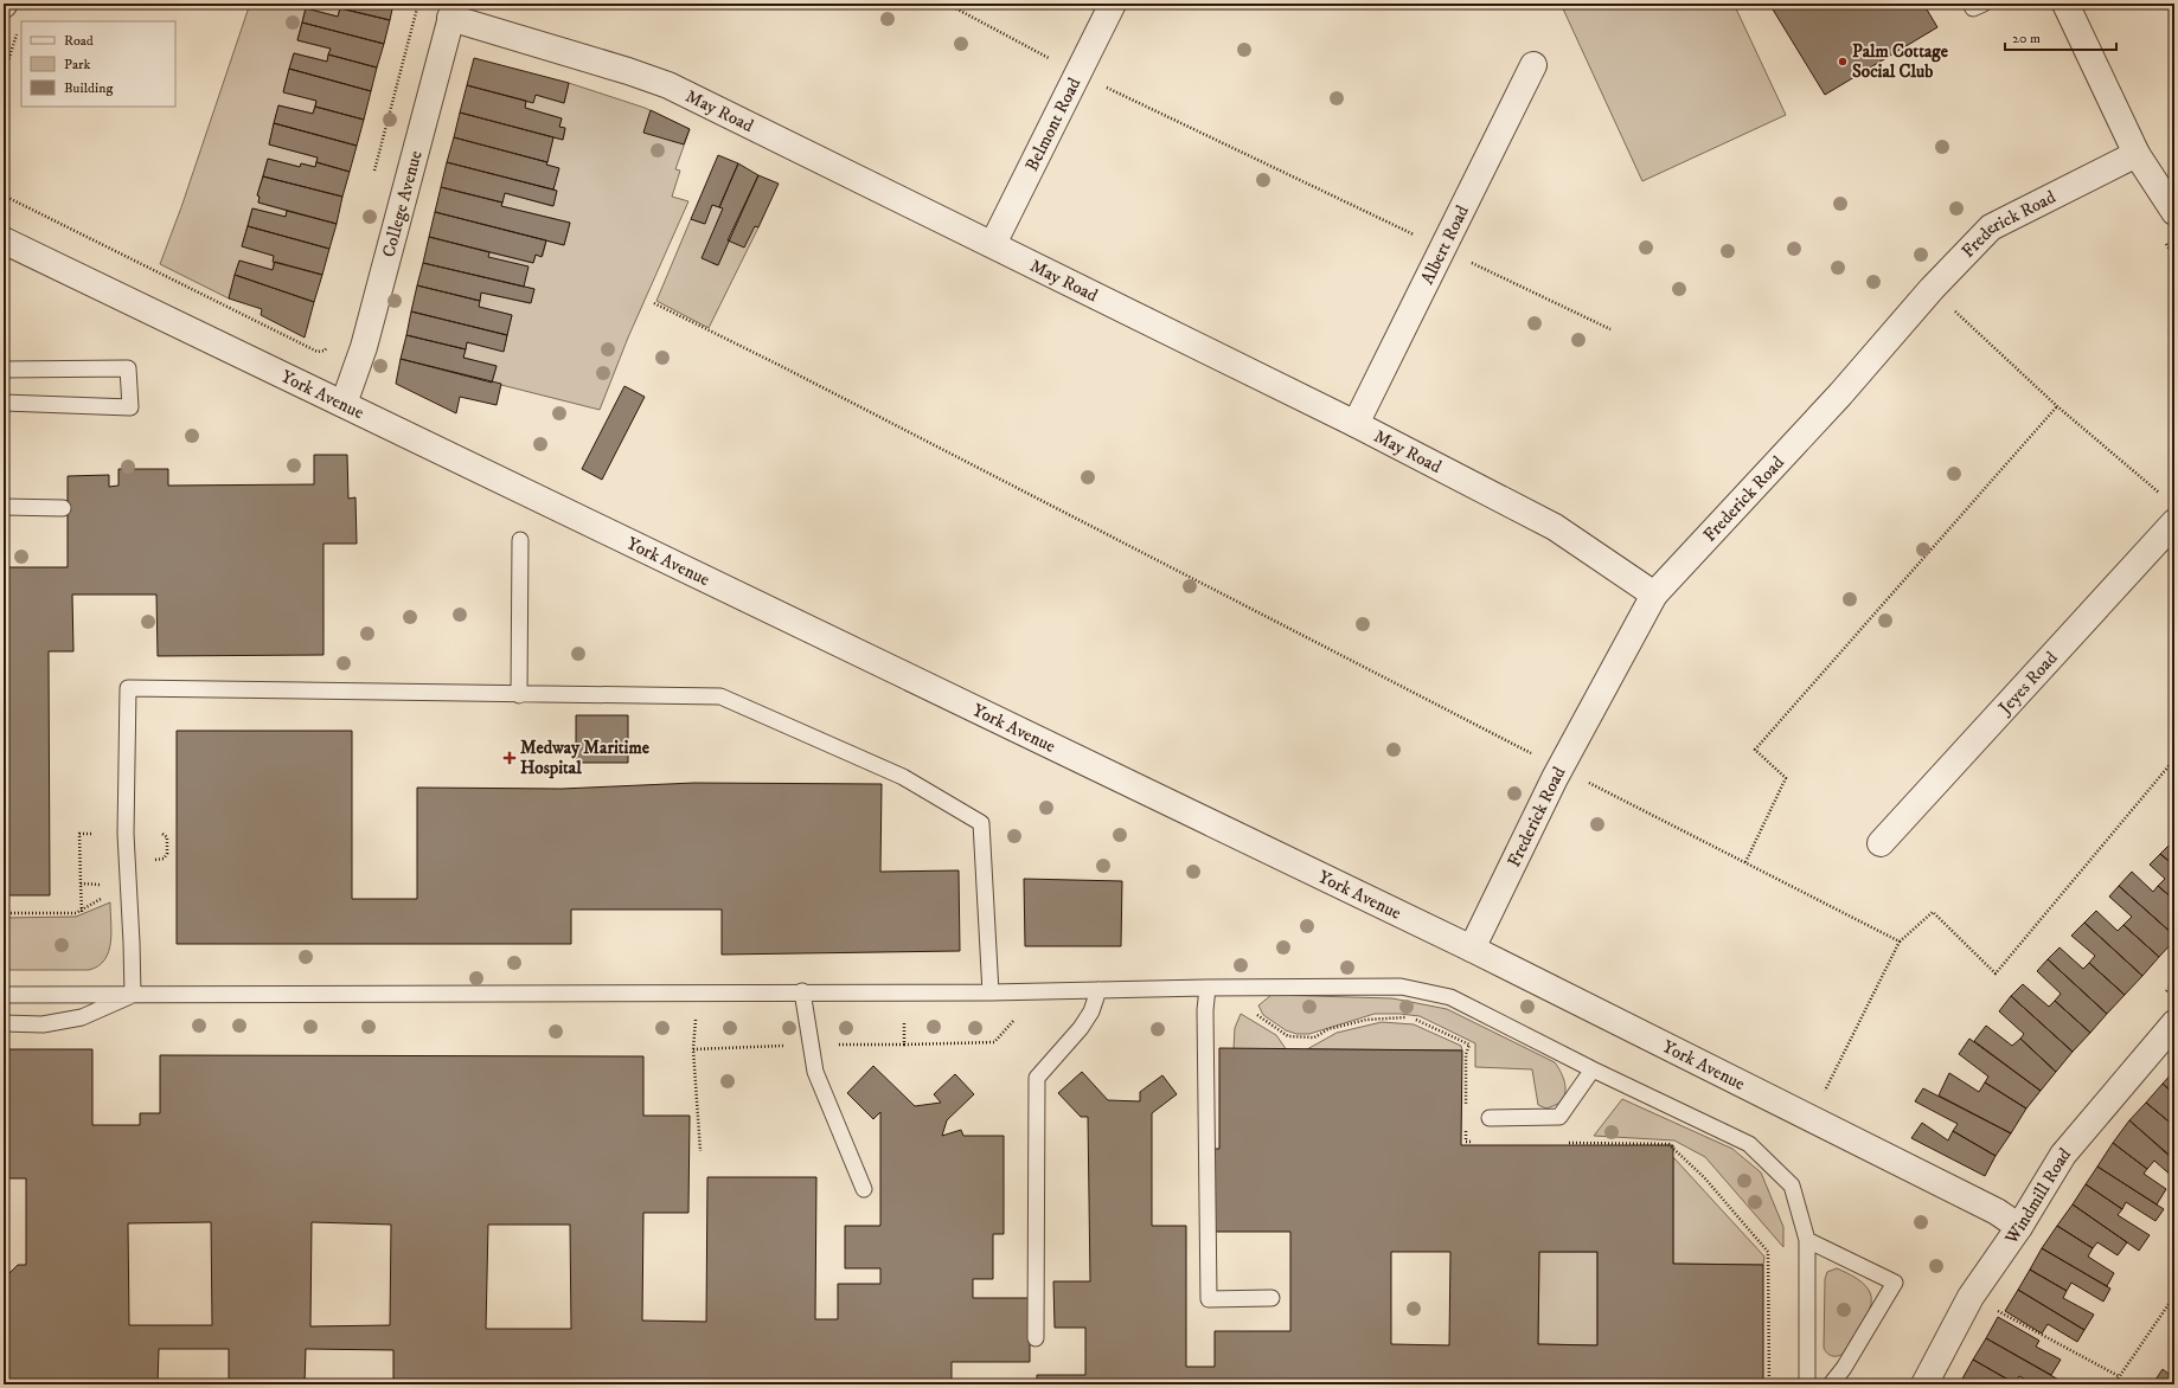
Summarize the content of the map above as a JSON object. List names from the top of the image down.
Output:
{
  "streets": {
    "street": [
      "May Road",
      "Belmont Road",
      "College Avenue",
      "Frederick Road",
      "Albert Road",
      "York Avenue",
      "Jeyes Road",
      "Windmill Road"
    ]
  },
  "crossings": [
    ["May Road", "Belmont Road"],
    ["May Road", "College Avenue"],
    ["May Road", "Frederick Road"],
    ["May Road", "Albert Road"],
    ["College Avenue", "York Avenue"],
    ["Frederick Road", "York Avenue"],
    ["York Avenue", "Windmill Road"]
  ],
  "places": {
    "other": ["Palm Cottage Social Club"],
    "health": ["Medway Maritime Hospital"]
  },
  "legend": ["Road", "Park", "Building"],
  "scale_bar": "20 m"
}
